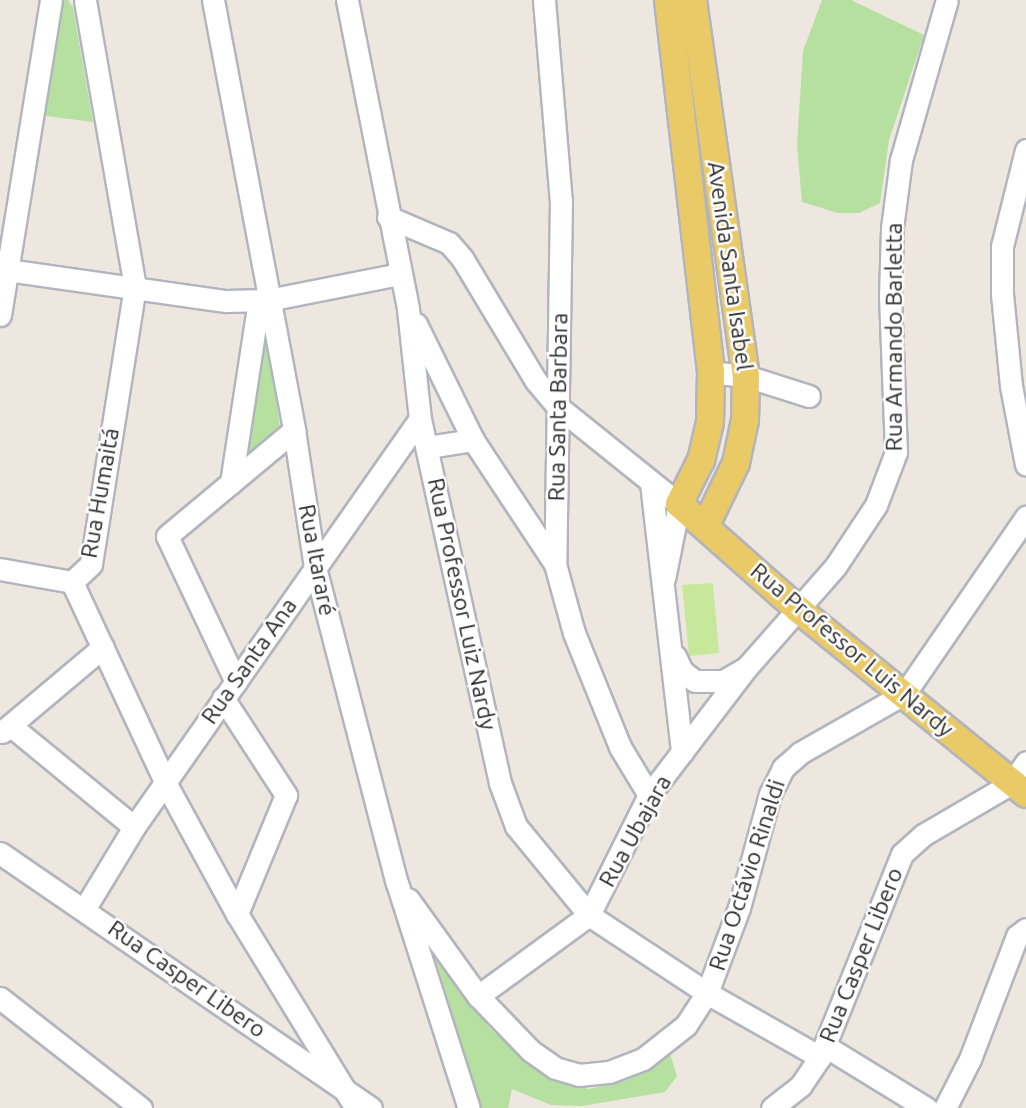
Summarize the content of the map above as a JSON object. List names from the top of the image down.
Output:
{
  "streets": {
    "main road": ["Avenida Santa Isabel", "Rua Professor Luis Nardy"],
    "street": [
      "Rua Armando Barletta",
      "Rua Santa Barbara",
      "Rua Humaitá",
      "Rua Itararé",
      "Rua Professor Luiz Nardy",
      "Rua Santa Ana",
      "Rua Ubajara",
      "Rua Octávio Rinaldi",
      "Rua Casper Libero"
    ]
  },
  "crossings": [
    ["Avenida Santa Isabel", "Rua Professor Luis Nardy"],
    ["Rua Armando Barletta", "Rua Professor Luis Nardy"],
    ["Rua Armando Barletta", "Rua Ubajara"],
    ["Rua Santa Barbara", "Rua Ubajara"],
    ["Rua Humaitá", "Rua Santa Ana"],
    ["Rua Humaitá", "Rua Casper Libero"],
    ["Rua Itararé", "Rua Santa Ana"],
    ["Rua Itararé", "Rua Octávio Rinaldi"],
    ["Rua Professor Luiz Nardy", "Rua Santa Ana"],
    ["Rua Professor Luiz Nardy", "Rua Ubajara"],
    ["Rua Professor Luiz Nardy", "Rua Octávio Rinaldi"],
    ["Rua Professor Luiz Nardy", "Rua Casper Libero"],
    ["Rua Professor Luis Nardy", "Rua Ubajara"],
    ["Rua Professor Luis Nardy", "Rua Octávio Rinaldi"],
    ["Rua Professor Luis Nardy", "Rua Casper Libero"],
    ["Rua Santa Ana", "Rua Casper Libero"],
    ["Rua Ubajara", "Rua Octávio Rinaldi"]
  ]
}
